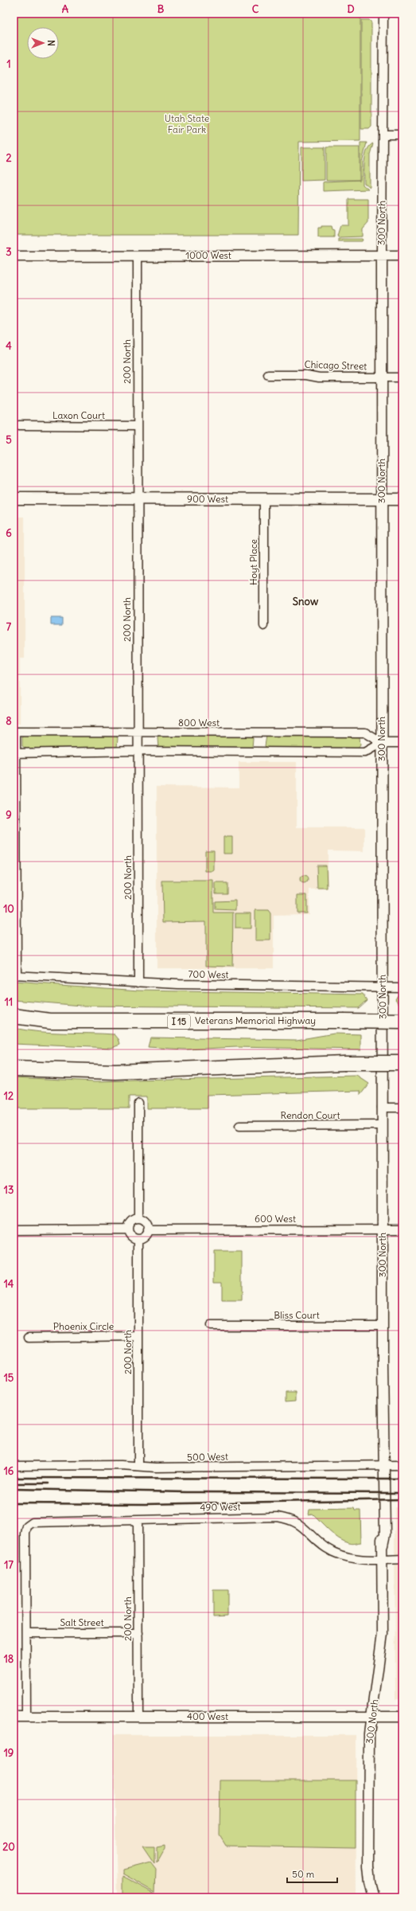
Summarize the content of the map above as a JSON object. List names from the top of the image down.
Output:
{
  "streets": {
    "highway": ["Veterans Memorial Highway", "I 15"],
    "main road": ["900 West"],
    "street": [
      "300 North",
      "1000 West",
      "200 North",
      "Chicago Street",
      "Laxon Court",
      "Hoyt Place",
      "800 West",
      "700 West",
      "Rendon Court",
      "600 West",
      "Bliss Court",
      "Phoenix Circle",
      "500 West",
      "490 West",
      "Salt Street",
      "400 West"
    ]
  },
  "crossings": [
    ["300 North", "1000 West"],
    ["300 North", "Chicago Street"],
    ["300 North", "900 West"],
    ["300 North", "800 West"],
    ["300 North", "700 West"],
    ["300 North", "Rendon Court"],
    ["300 North", "600 West"],
    ["300 North", "Bliss Court"],
    ["300 North", "500 West"],
    ["300 North", "490 West"],
    ["300 North", "400 West"],
    ["1000 West", "200 North"],
    ["200 North", "Laxon Court"],
    ["200 North", "900 West"],
    ["200 North", "800 West"],
    ["200 North", "700 West"],
    ["200 North", "600 West"],
    ["200 North", "Phoenix Circle"],
    ["200 North", "500 West"],
    ["200 North", "490 West"],
    ["200 North", "Salt Street"],
    ["200 North", "400 West"],
    ["900 West", "Hoyt Place"],
    ["490 West", "Salt Street"]
  ],
  "districts": ["Snow"],
  "parks": ["Utah State Fair Park"],
  "scale_bar": "50 m",
  "north": "right",
  "grid": {
    "columns": [
      "A",
      "B",
      "C",
      "D"
    ],
    "rows": [
      "1",
      "2",
      "3",
      "4",
      "5",
      "6",
      "7",
      "8",
      "9",
      "10",
      "11",
      "12",
      "13",
      "14",
      "15",
      "16",
      "17",
      "18",
      "19",
      "20"
    ]
  }
}
